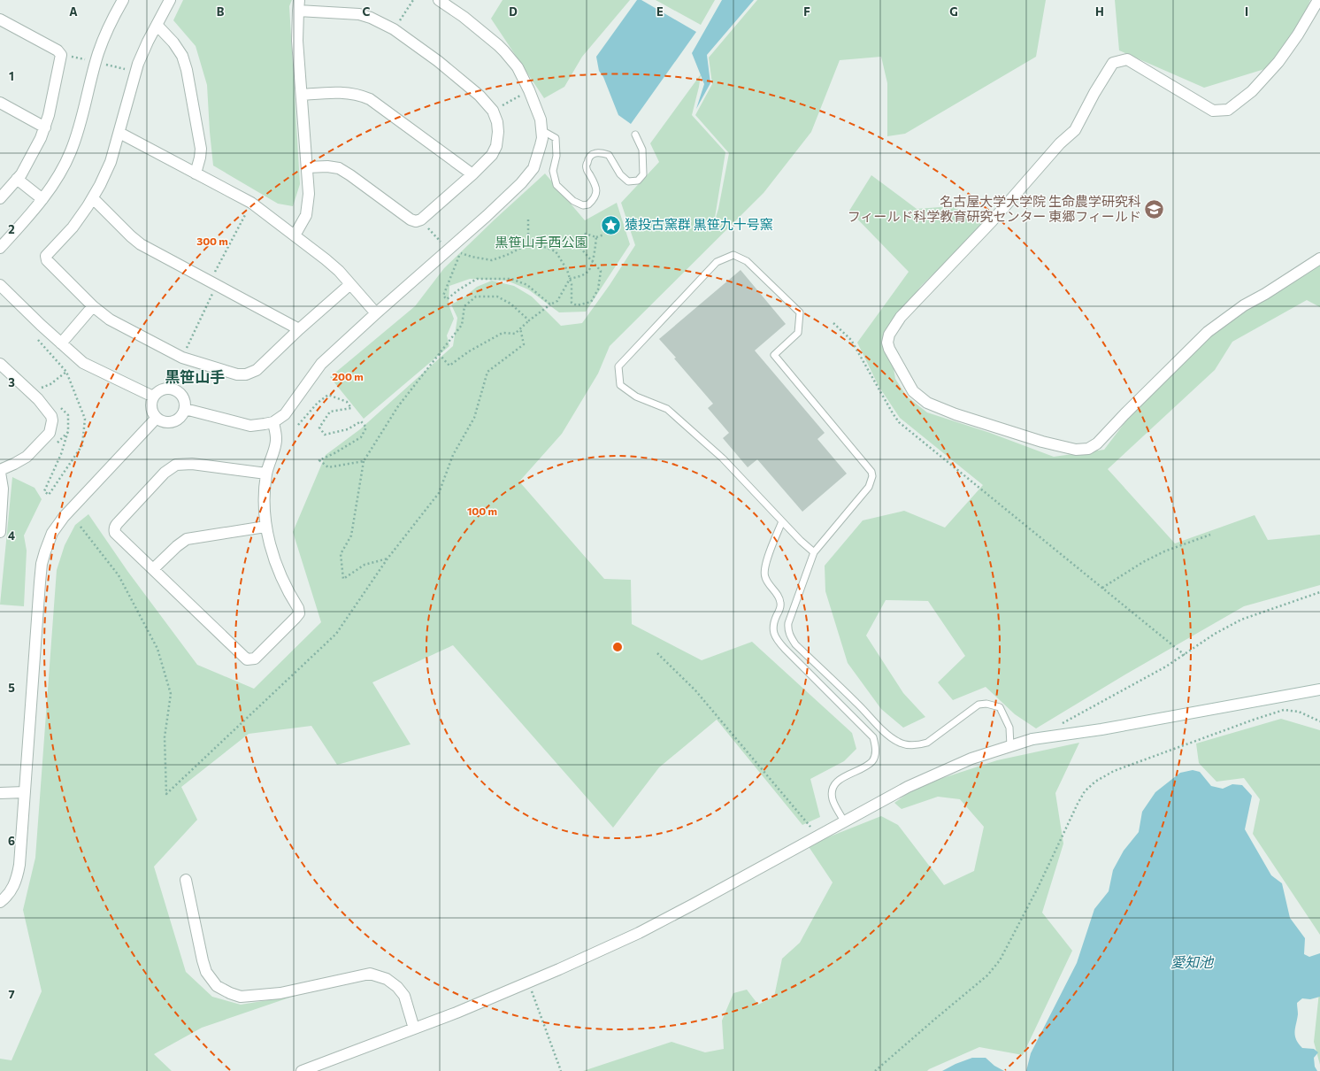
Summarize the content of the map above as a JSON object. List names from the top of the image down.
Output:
{
  "districts": ["黒笹山手"],
  "water": ["愛知池"],
  "parks": ["黒笹山手西公園"],
  "places": {
    "school or university": ["名古屋大学大学院 生命農学研究科 フィールド科学教育研究センター 東郷フィールド"],
    "place": ["猿投古窯群 黒笹九十号窯"]
  },
  "grid": {
    "columns": [
      "A",
      "B",
      "C",
      "D",
      "E",
      "F",
      "G",
      "H",
      "I"
    ],
    "rows": [
      "1",
      "2",
      "3",
      "4",
      "5",
      "6",
      "7"
    ]
  },
  "rings": ["300 m", "200 m", "100 m"]
}
